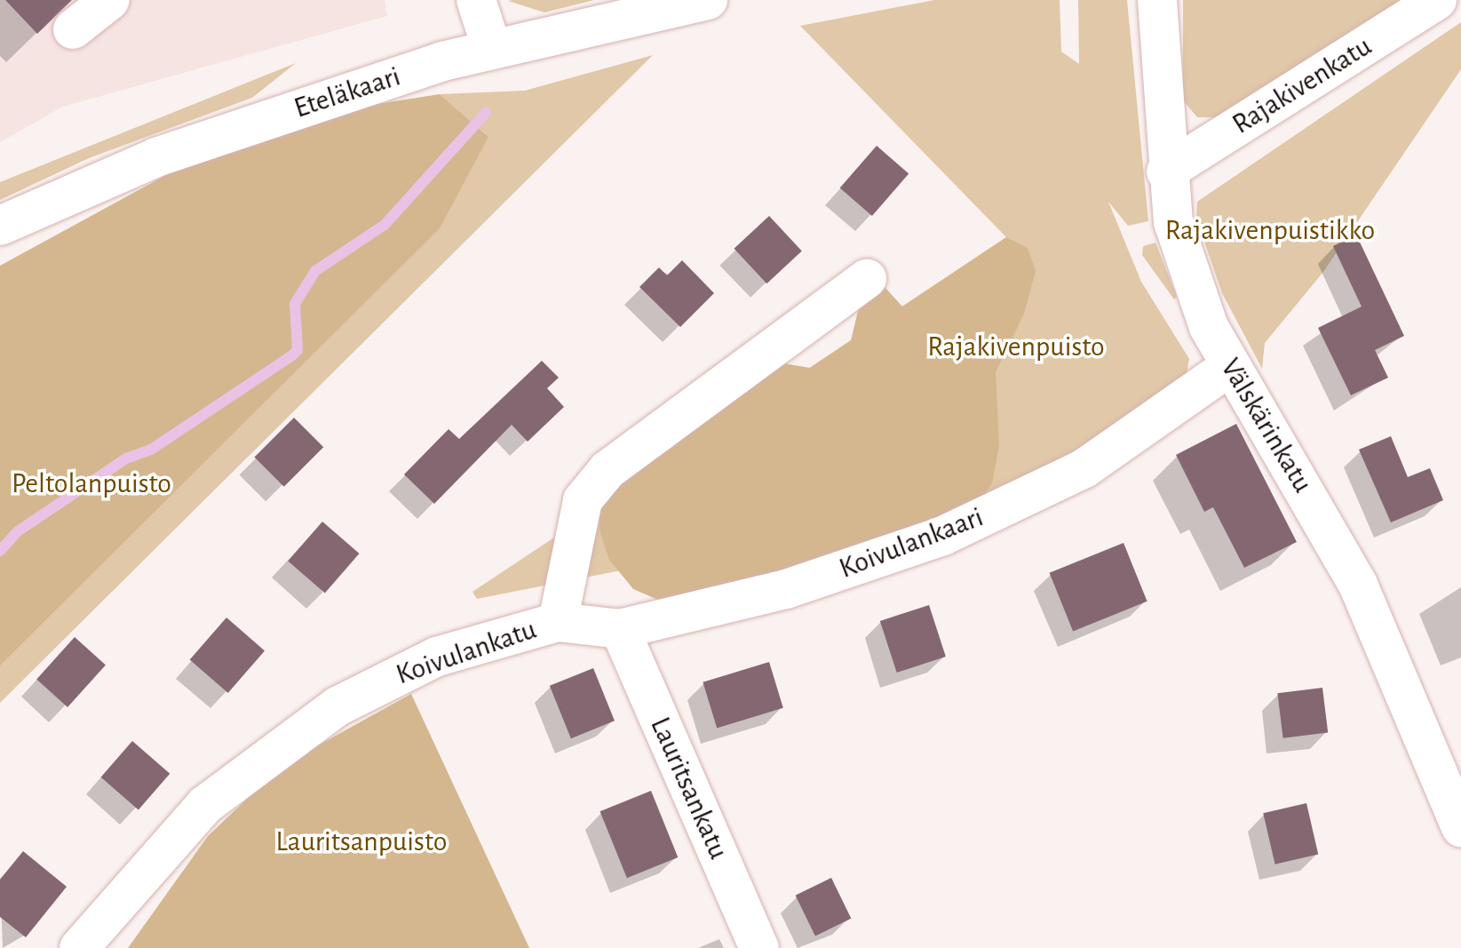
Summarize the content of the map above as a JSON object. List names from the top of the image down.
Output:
{
  "streets": {
    "street": [
      "Rajakivenkatu",
      "Eteläkaari",
      "Välskärinkatu",
      "Koivulankaari",
      "Koivulankatu",
      "Lauritsankatu"
    ]
  },
  "crossings": [
    ["Rajakivenkatu", "Välskärinkatu"],
    ["Välskärinkatu", "Koivulankaari"],
    ["Koivulankaari", "Koivulankatu"],
    ["Koivulankaari", "Lauritsankatu"]
  ],
  "parks": [
    "Rajakivenpuistikko",
    "Rajakivenpuisto",
    "Peltolanpuisto",
    "Lauritsanpuisto"
  ]
}
